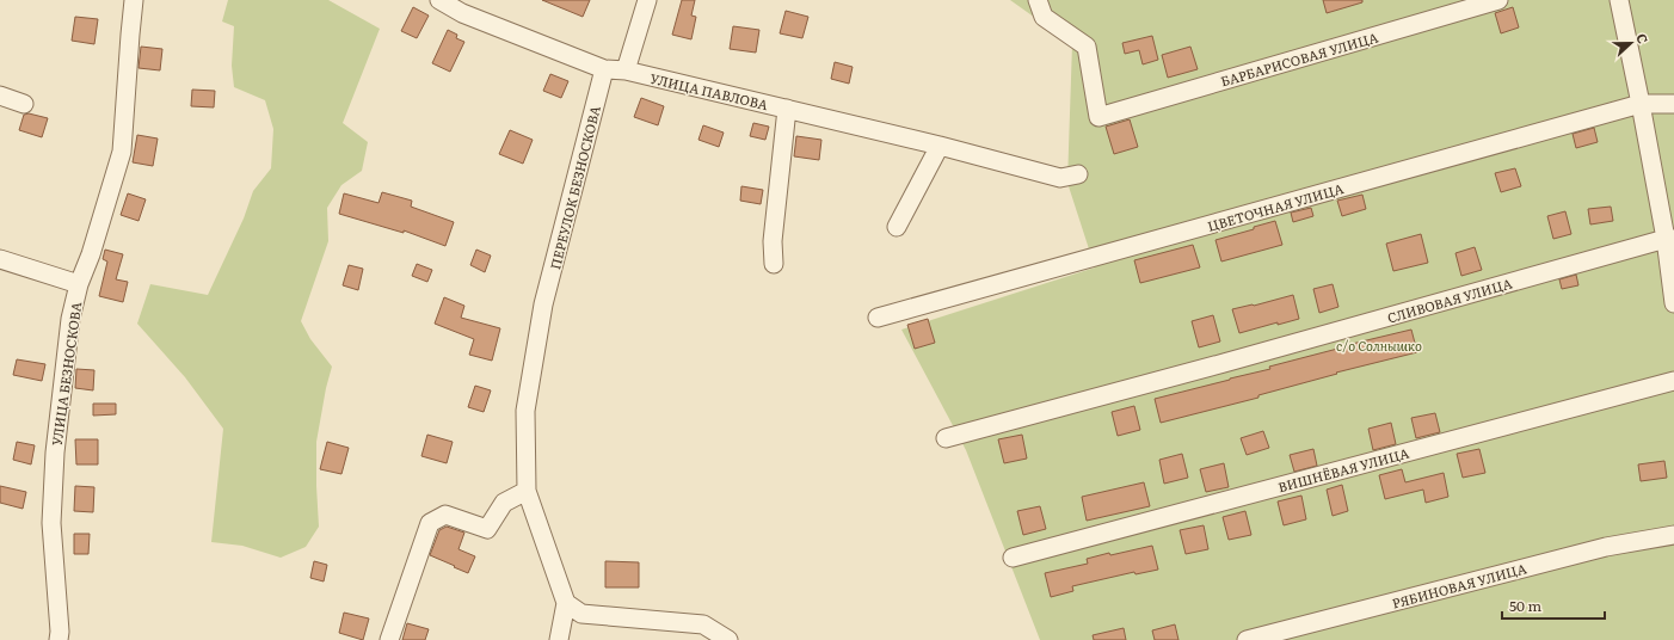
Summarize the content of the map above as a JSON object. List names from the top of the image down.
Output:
{
  "streets": {
    "street": [
      "БАРБАРИСОВАЯ УЛИЦА",
      "УЛИЦА ПАВЛОВА",
      "ПЕРЕУЛОК БЕЗНОСКОВА",
      "ЦВЕТОЧНАЯ УЛИЦА",
      "СЛИВОВАЯ УЛИЦА",
      "УЛИЦА БЕЗНОСКОВА",
      "ВИШНЁВАЯ УЛИЦА",
      "РЯБИНОВАЯ УЛИЦА"
    ]
  },
  "crossings": [
    ["УЛИЦА ПАВЛОВА", "ПЕРЕУЛОК БЕЗНОСКОВА"]
  ],
  "parks": ["с/о Солнышко"],
  "scale_bar": "50 m",
  "north": "right"
}
